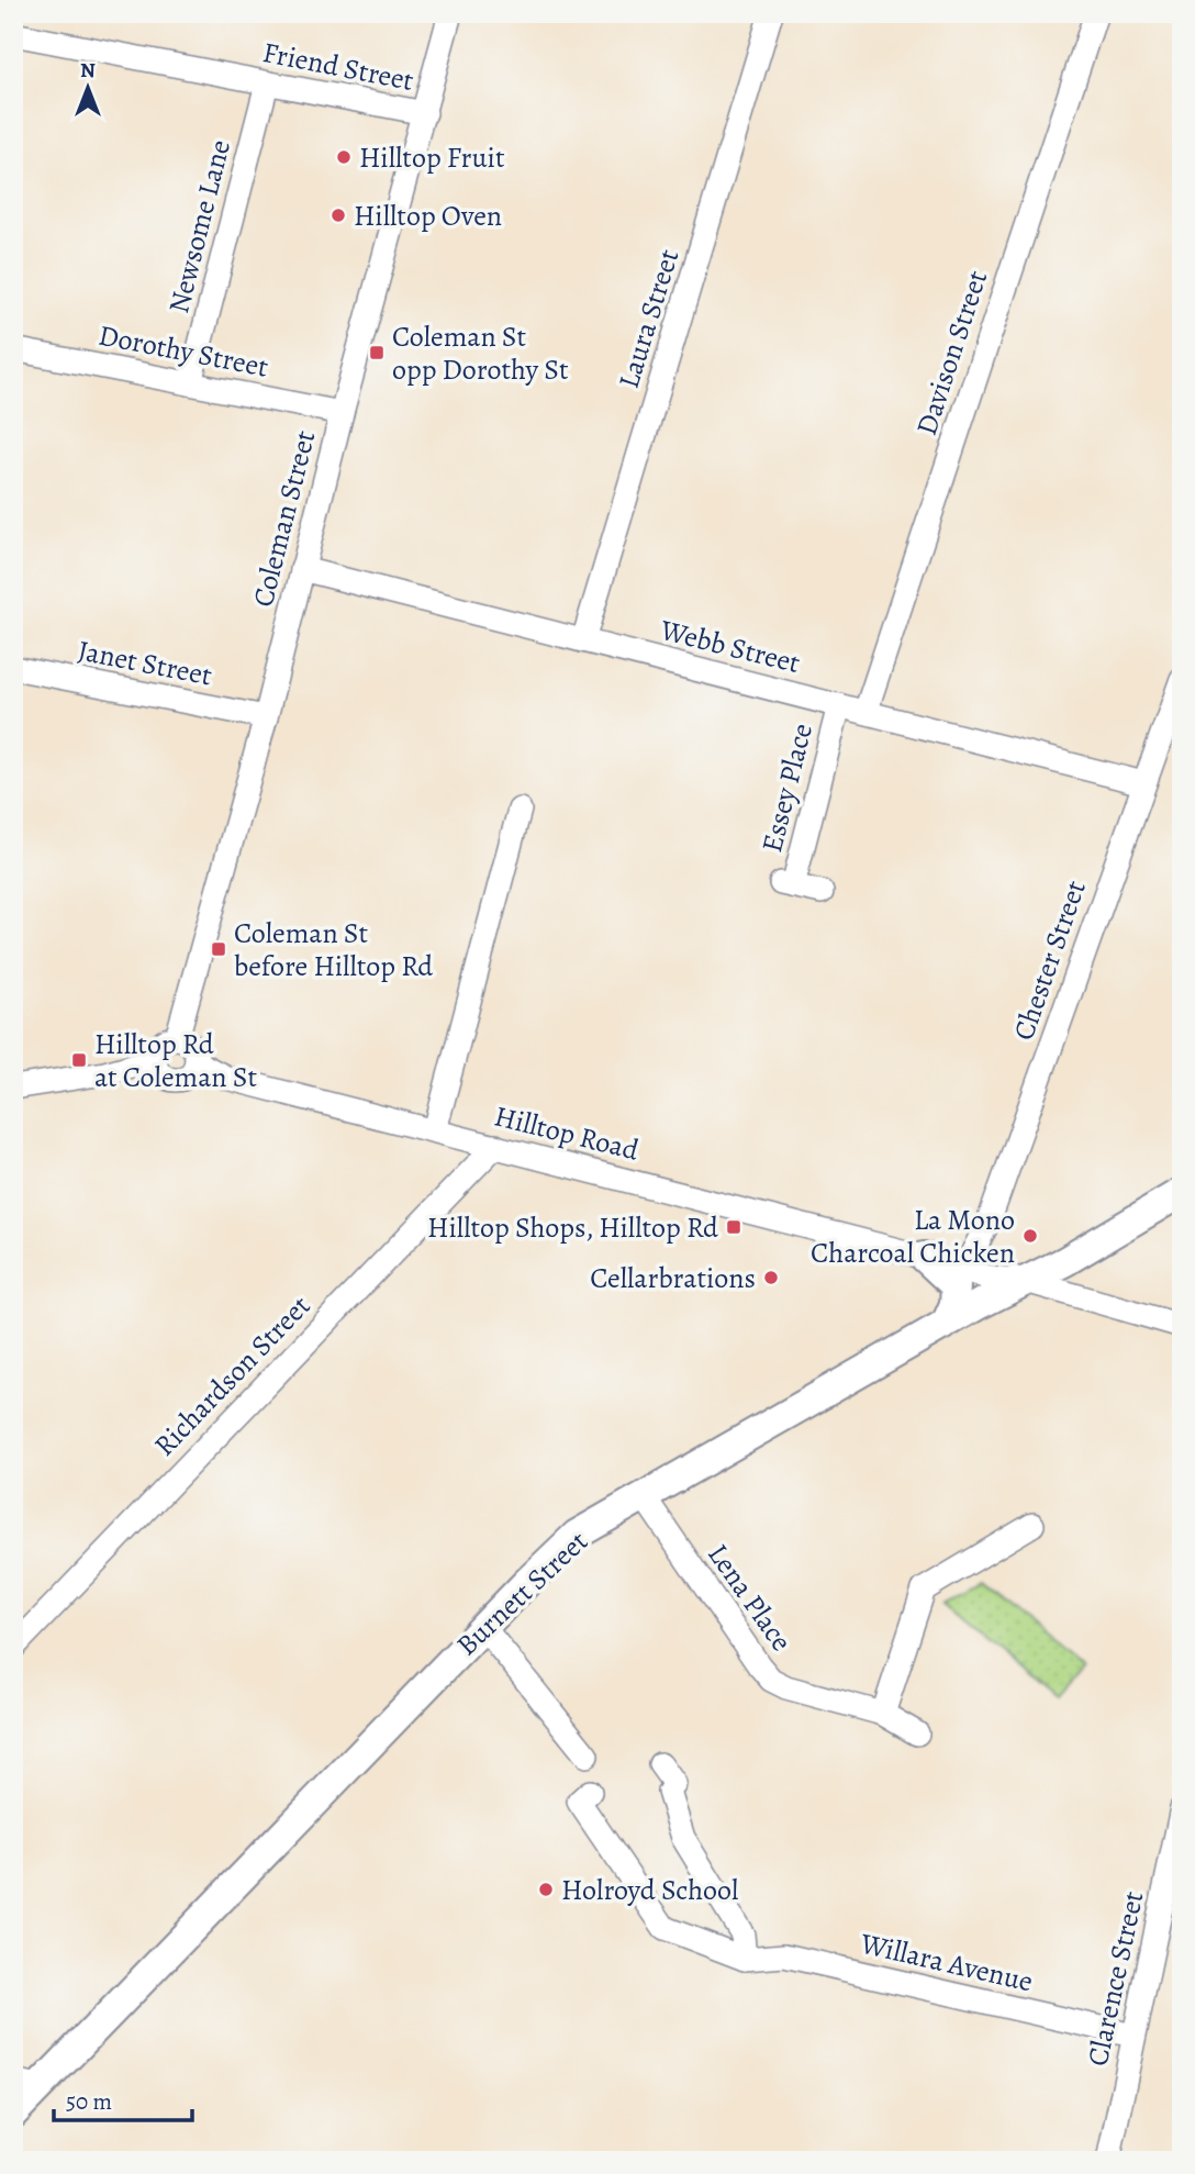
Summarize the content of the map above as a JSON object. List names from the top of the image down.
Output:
{
  "streets": {
    "main road": ["Burnett Street"],
    "street": [
      "Friend Street",
      "Newsome Lane",
      "Laura Street",
      "Dorothy Street",
      "Davison Street",
      "Coleman Street",
      "Webb Street",
      "Janet Street",
      "Essey Place",
      "Chester Street",
      "Hilltop Road",
      "Richardson Street",
      "Lena Place",
      "Willara Avenue",
      "Clarence Street"
    ]
  },
  "crossings": [
    ["Friend Street", "Newsome Lane"],
    ["Friend Street", "Coleman Street"],
    ["Newsome Lane", "Dorothy Street"],
    ["Laura Street", "Webb Street"],
    ["Dorothy Street", "Coleman Street"],
    ["Davison Street", "Webb Street"],
    ["Coleman Street", "Webb Street"],
    ["Coleman Street", "Janet Street"],
    ["Coleman Street", "Hilltop Road"],
    ["Webb Street", "Essey Place"],
    ["Webb Street", "Chester Street"],
    ["Chester Street", "Hilltop Road"],
    ["Hilltop Road", "Richardson Street"],
    ["Hilltop Road", "Burnett Street"],
    ["Burnett Street", "Lena Place"],
    ["Willara Avenue", "Clarence Street"]
  ],
  "places": {
    "other": [
      "Hilltop Fruit",
      "Hilltop Oven",
      "La Mono Charcoal Chicken",
      "Cellarbrations",
      "Holroyd School"
    ],
    "transit": [
      "Coleman St opp Dorothy St",
      "Coleman St before Hilltop Rd",
      "Hilltop Rd at Coleman St",
      "Hilltop Shops, Hilltop Rd"
    ]
  },
  "scale_bar": "50 m",
  "north": "top"
}
